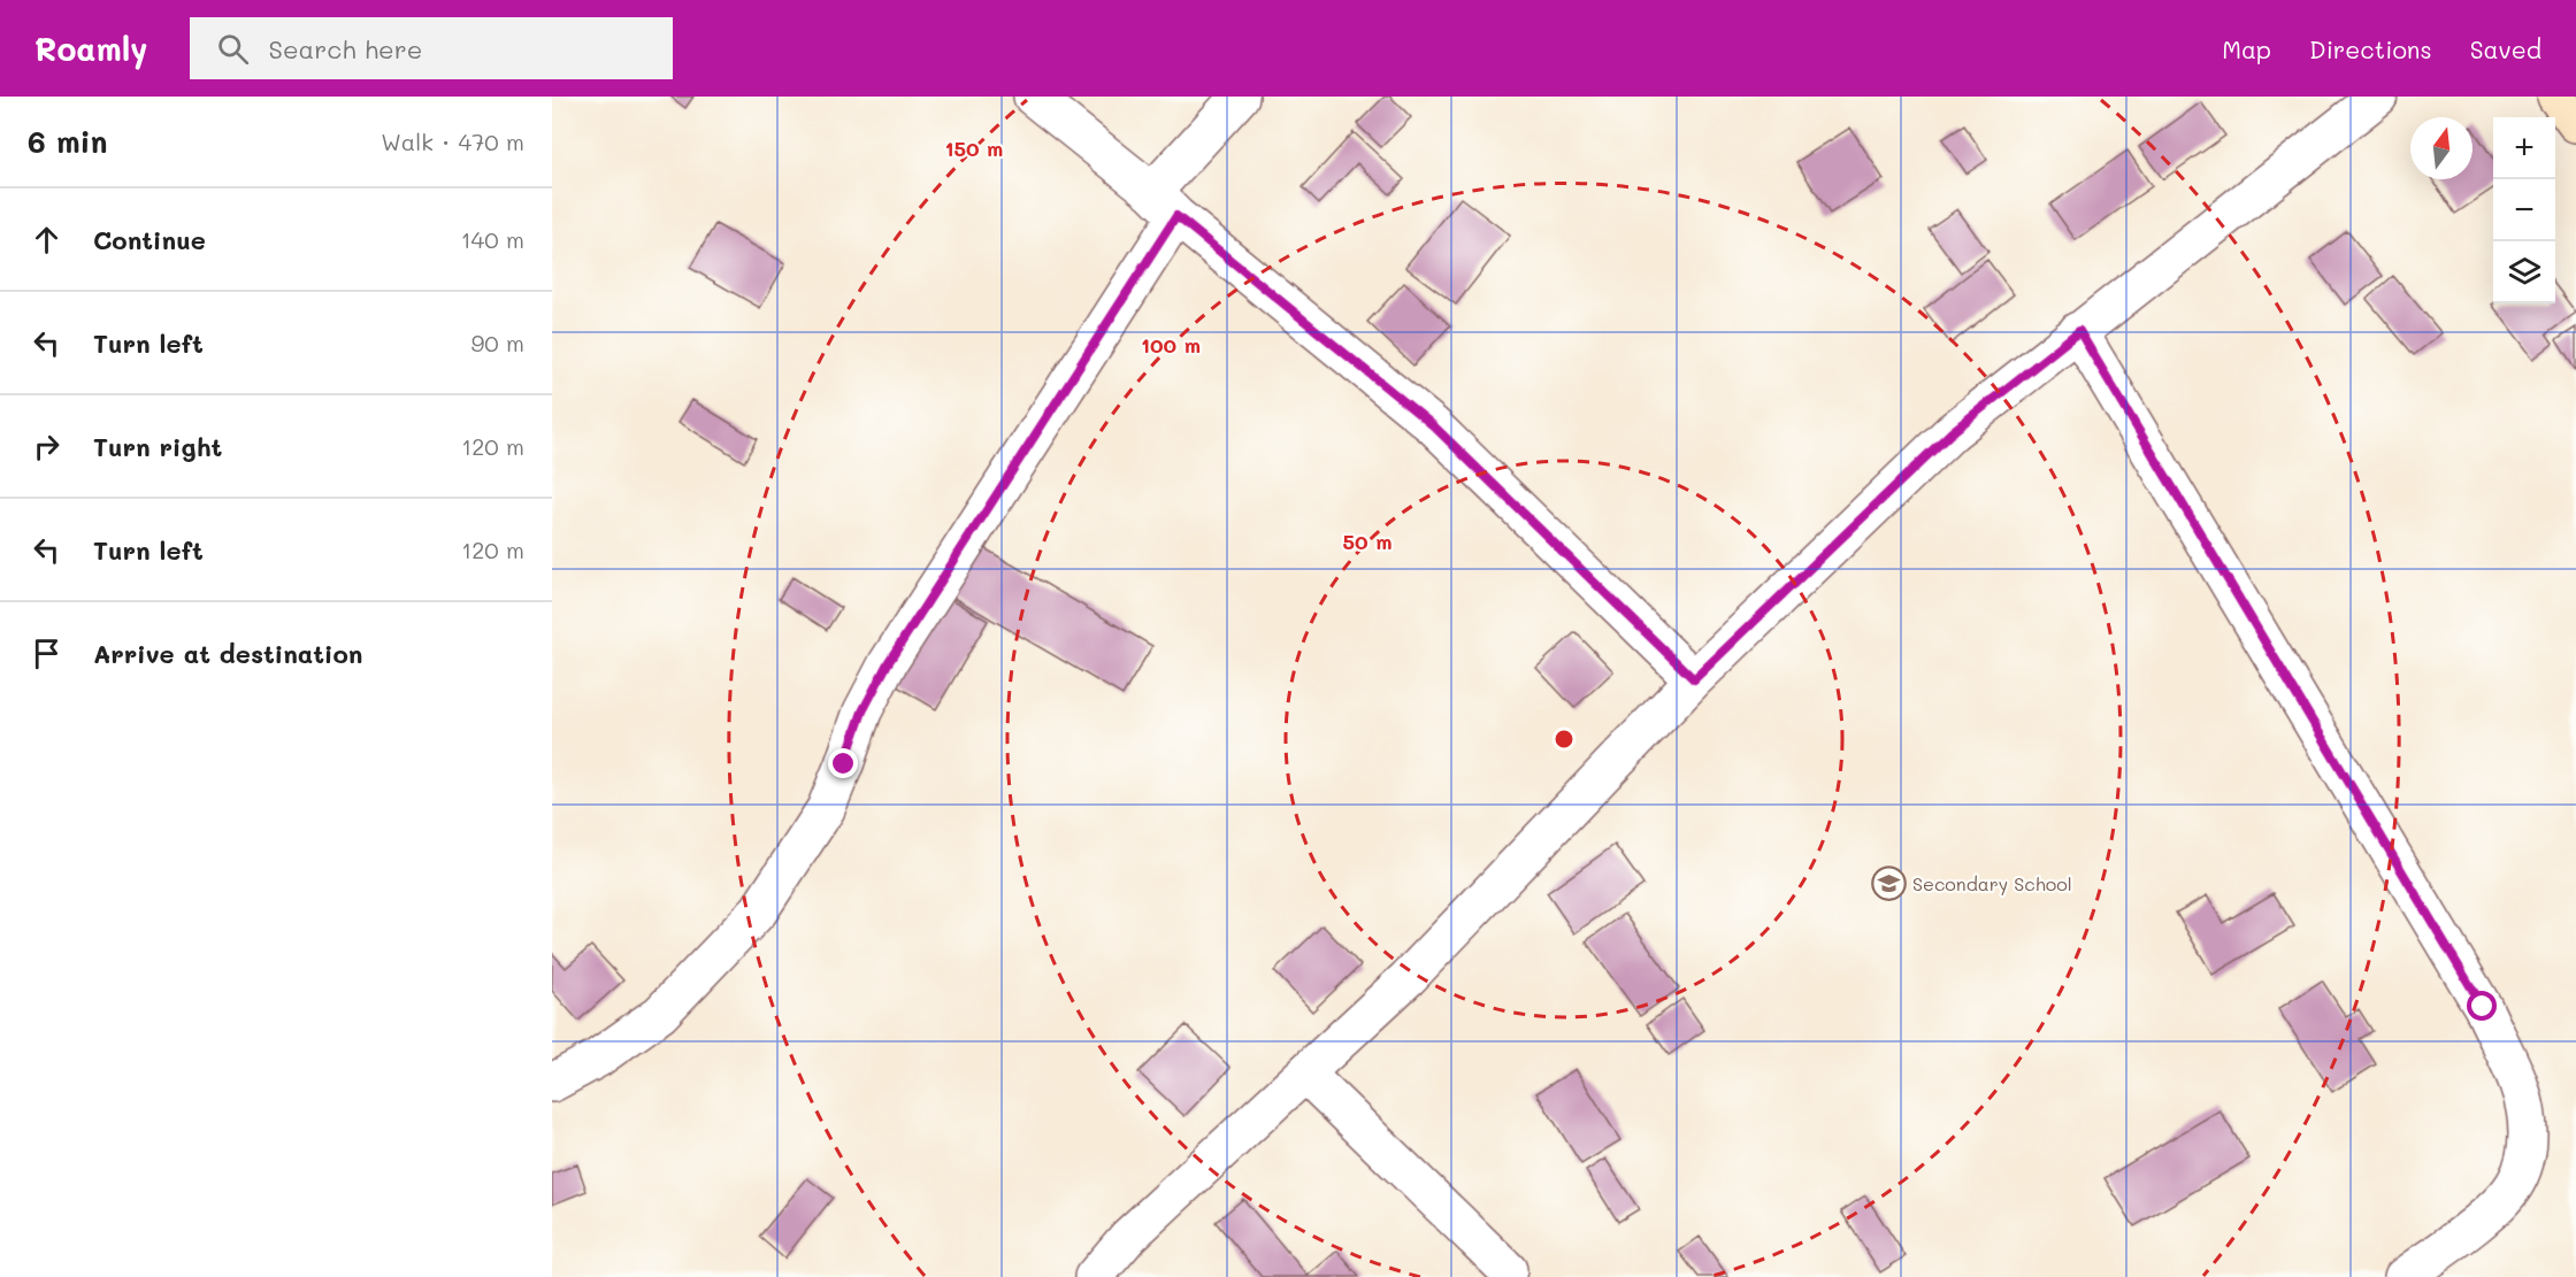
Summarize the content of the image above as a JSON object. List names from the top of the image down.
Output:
{
  "places": {
    "school or university": ["Secondary School"]
  },
  "north": "top",
  "page": {
    "header": "Roamly",
    "search": "Search here",
    "nav": ["Map", "Directions", "Saved"],
    "heading": ["6 min", "Walk · 470 m"],
    "map_buttons": ["+", "−"],
    "list": [
      ["Continue", "140 m"],
      ["Turn left", "90 m"],
      ["Turn right", "120 m"],
      ["Turn left", "120 m"],
      "Arrive at destination"
    ]
  },
  "rings": ["150 m", "100 m", "50 m"]
}
